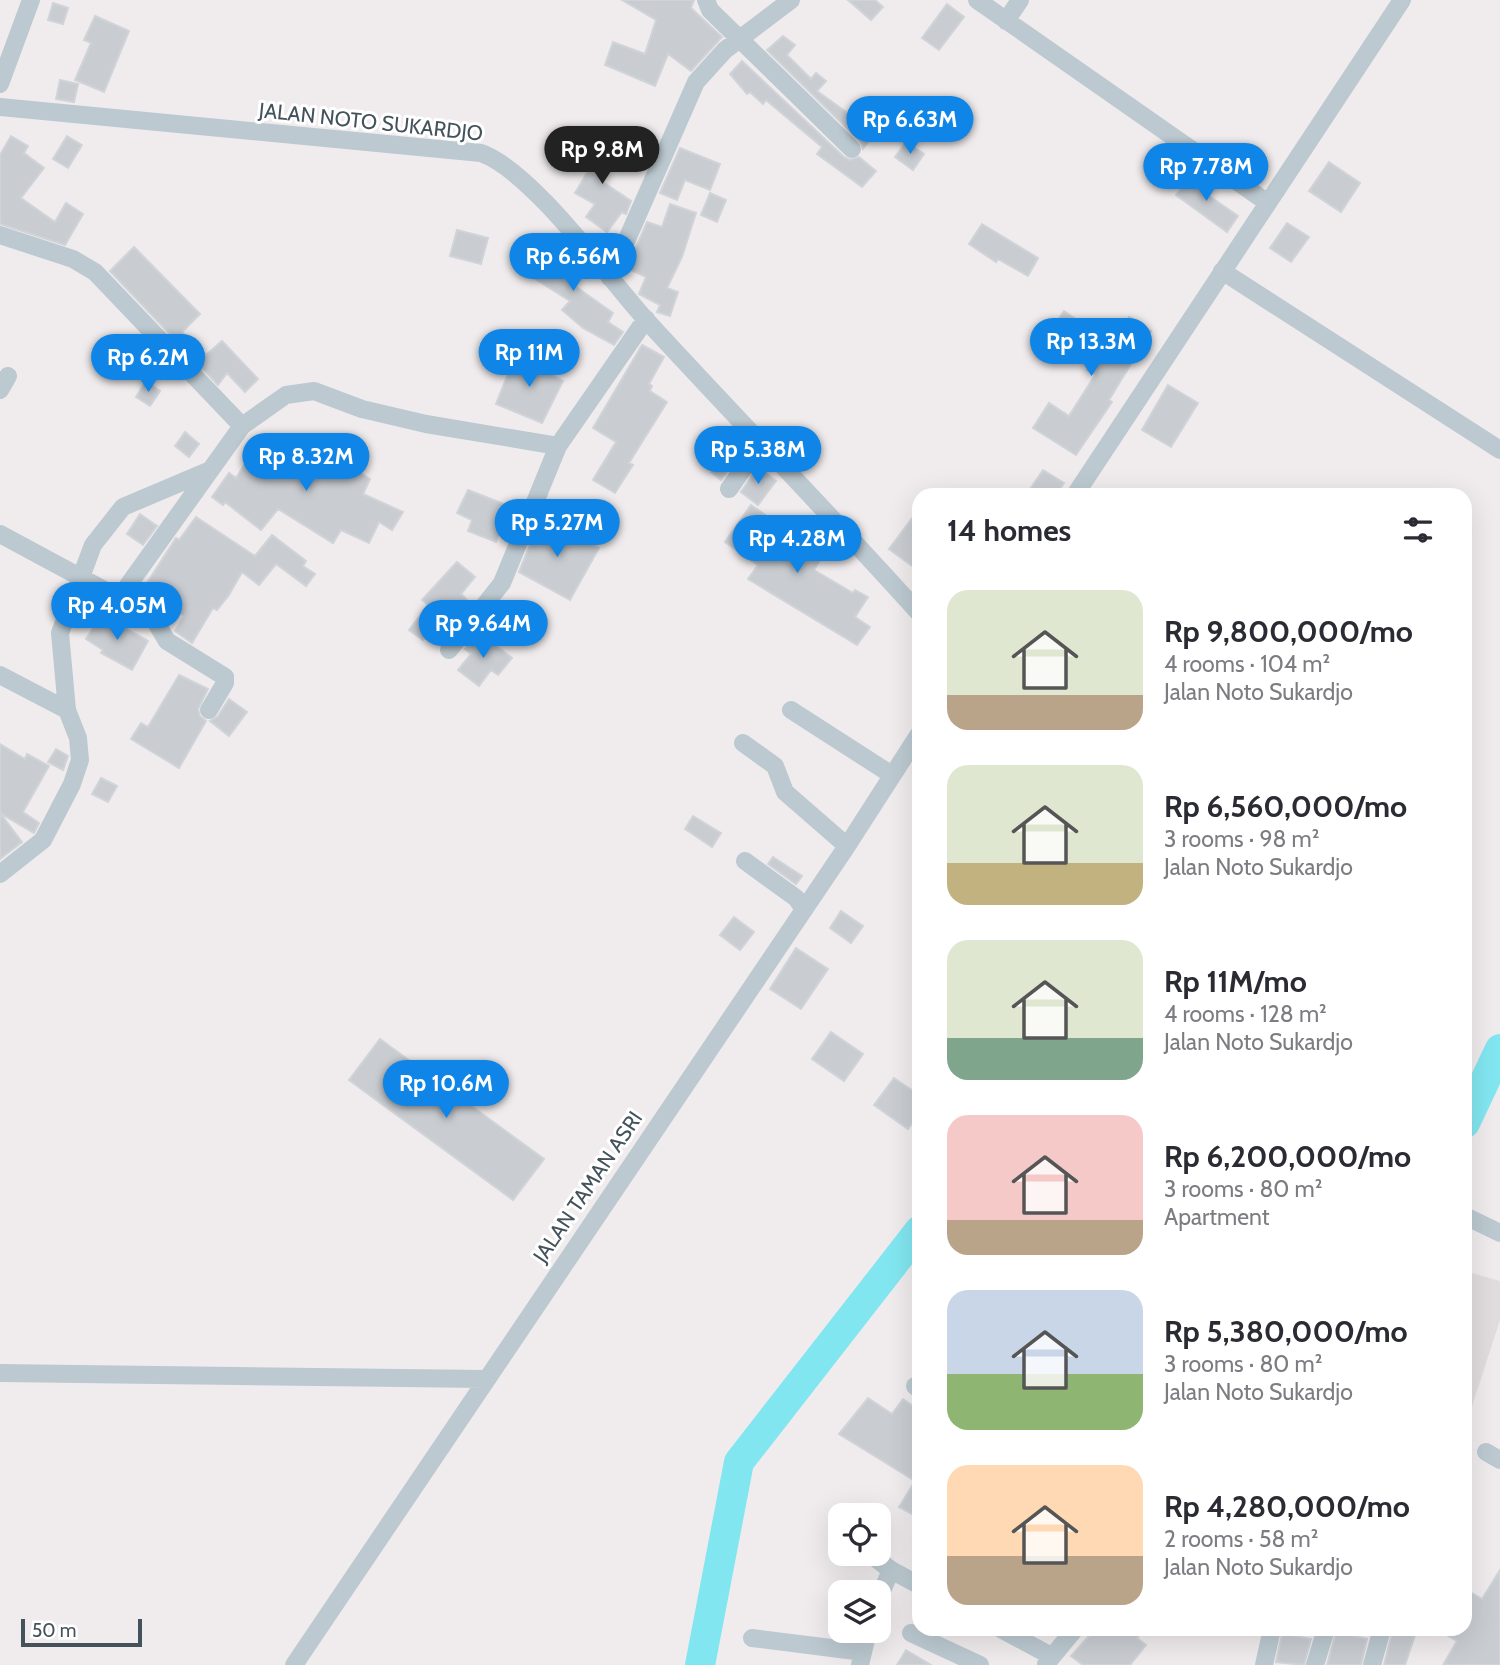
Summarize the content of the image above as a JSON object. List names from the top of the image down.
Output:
{
  "streets": {
    "street": ["JALAN NOTO SUKARDJO", "JALAN TAMAN ASRI"]
  },
  "scale_bar": "50 m",
  "page": {
    "price": [
      "Rp 6.63M",
      "Rp 9.8M",
      "Rp 7.78M",
      "Rp 6.56M",
      "Rp 13.3M",
      "Rp 11M",
      "Rp 6.2M",
      "Rp 5.38M",
      "Rp 8.32M",
      "Rp 5.27M",
      "Rp 4.28M",
      "Rp 4.05M",
      "Rp 9.64M",
      "Rp 10.6M"
    ],
    "heading": "14 homes",
    "list": [
      {
        "name": "Rp 9,800,000/mo",
        "note": "4 rooms · 104 m² · Jalan Noto Sukardjo"
      },
      {
        "name": "Rp 6,560,000/mo",
        "note": "3 rooms · 98 m² · Jalan Noto Sukardjo"
      },
      {
        "name": "Rp 11M/mo",
        "note": "4 rooms · 128 m² · Jalan Noto Sukardjo"
      },
      {
        "name": "Rp 6,200,000/mo",
        "note": "3 rooms · 80 m² · Apartment"
      },
      {
        "name": "Rp 5,380,000/mo",
        "note": "3 rooms · 80 m² · Jalan Noto Sukardjo"
      },
      {
        "name": "Rp 4,280,000/mo",
        "note": "2 rooms · 58 m² · Jalan Noto Sukardjo"
      }
    ],
    "scale": "50 m"
  }
}
